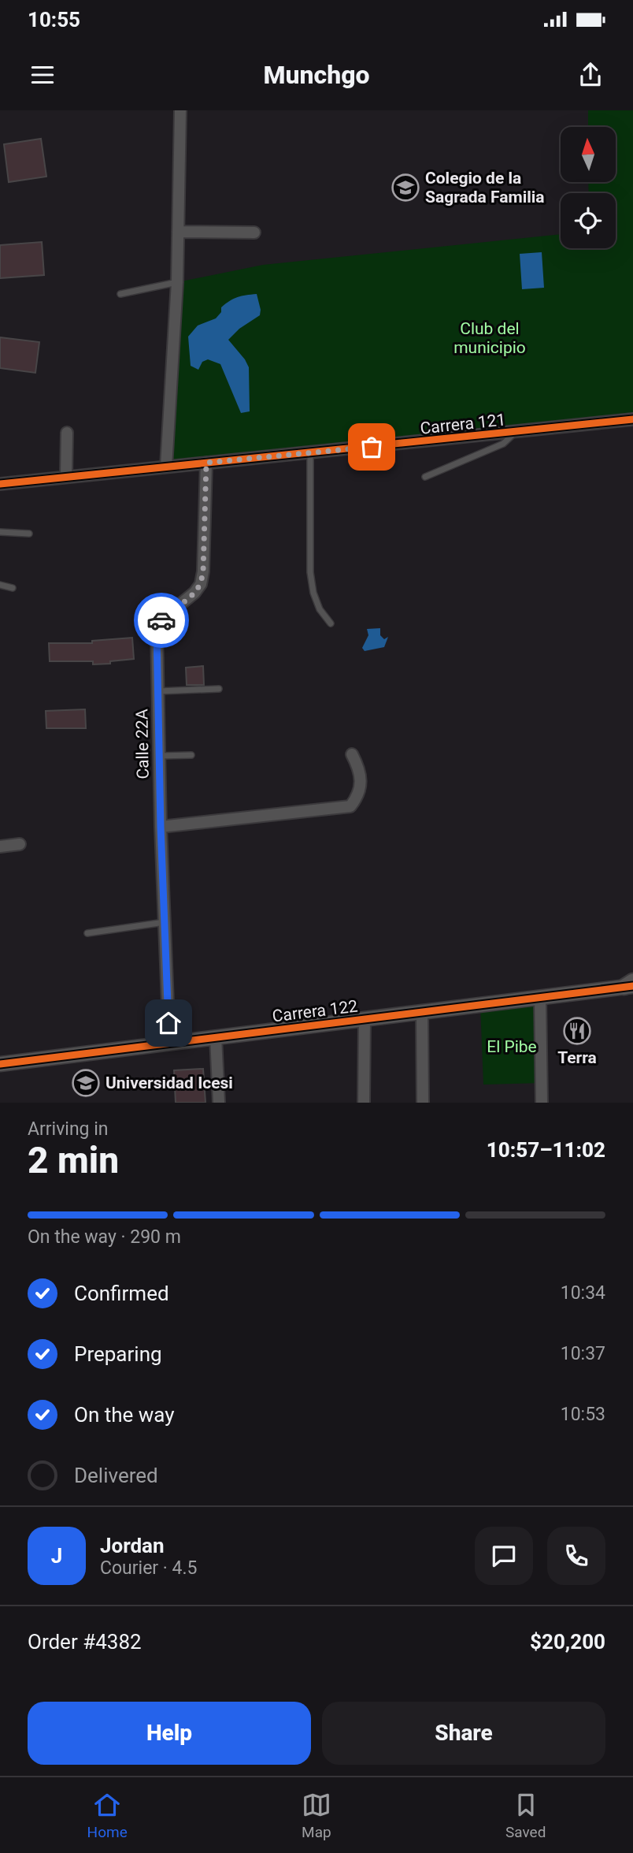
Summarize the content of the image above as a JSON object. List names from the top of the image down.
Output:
{
  "streets": {
    "street": ["Carrera 121", "Calle 22A", "Carrera 122"]
  },
  "crossings": [
    ["Carrera 121", "Calle 22A"],
    ["Calle 22A", "Carrera 122"]
  ],
  "parks": ["Club del municipio", "El Pibe"],
  "places": {
    "school or university": ["Colegio de la Sagrada Familia", "Universidad Icesi"],
    "restaurant": ["Terra"]
  },
  "north": "top",
  "page": {
    "status": "10:55",
    "header": "Munchgo",
    "heading": ["2 min", "Arriving in", "10:57–11:02"],
    "panel": [
      "Jordan",
      "Courier · 4.5",
      "Order #4382",
      "$20,200"
    ],
    "bar": "On the way · 290 m",
    "list": [
      ["Confirmed", "10:34"],
      ["Preparing", "10:37"],
      ["On the way", "10:53"],
      "Delivered"
    ],
    "round": "J",
    "buttons": ["Help", "Share"],
    "tabs": ["Home", "Map", "Saved"]
  }
}
